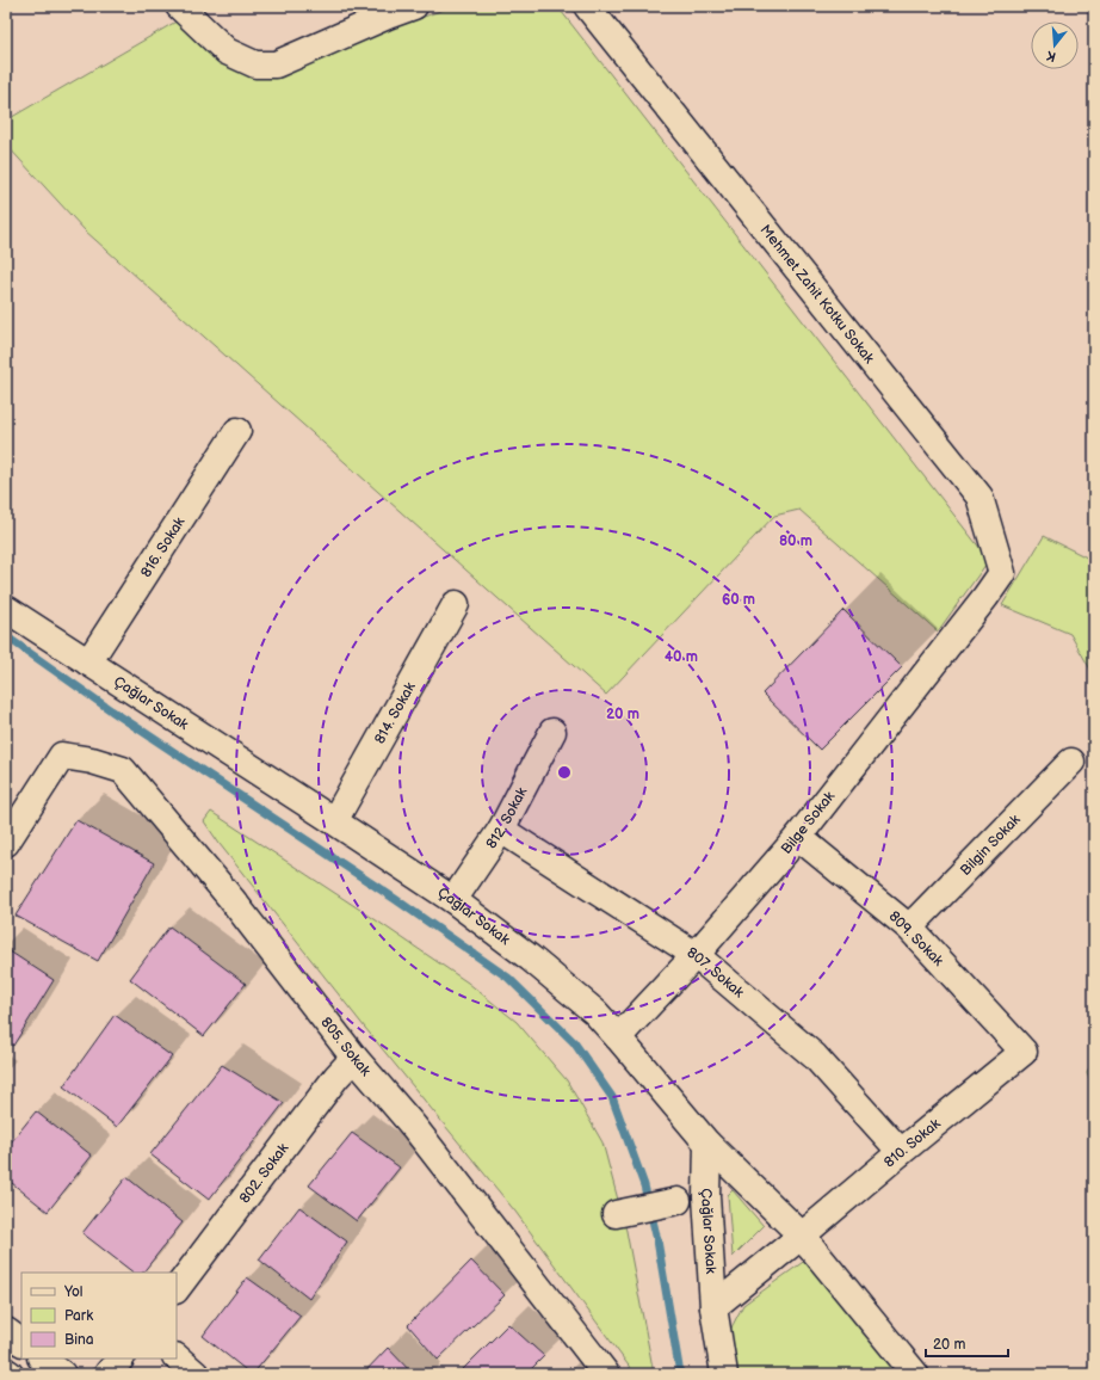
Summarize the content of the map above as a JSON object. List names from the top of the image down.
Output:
{
  "streets": {
    "street": [
      "Mehmet Zahit Kotku Sokak",
      "816. Sokak",
      "Çağlar Sokak",
      "814. Sokak",
      "812. Sokak",
      "Bilge Sokak",
      "Bilgin Sokak",
      "809. Sokak",
      "807. Sokak",
      "805. Sokak",
      "810. Sokak",
      "802. Sokak"
    ]
  },
  "crossings": [
    ["Mehmet Zahit Kotku Sokak", "Bilge Sokak"],
    ["816. Sokak", "Çağlar Sokak"],
    ["Çağlar Sokak", "814. Sokak"],
    ["Çağlar Sokak", "812. Sokak"],
    ["Çağlar Sokak", "Bilge Sokak"],
    ["Çağlar Sokak", "810. Sokak"],
    ["812. Sokak", "807. Sokak"],
    ["Bilge Sokak", "809. Sokak"],
    ["Bilge Sokak", "807. Sokak"],
    ["Bilgin Sokak", "809. Sokak"],
    ["809. Sokak", "810. Sokak"],
    ["807. Sokak", "810. Sokak"],
    ["805. Sokak", "802. Sokak"]
  ],
  "legend": ["Yol", "Park", "Bina"],
  "scale_bar": "20 m",
  "north": "bottom",
  "rings": [
    "80 m",
    "60 m",
    "40 m",
    "20 m"
  ]
}
